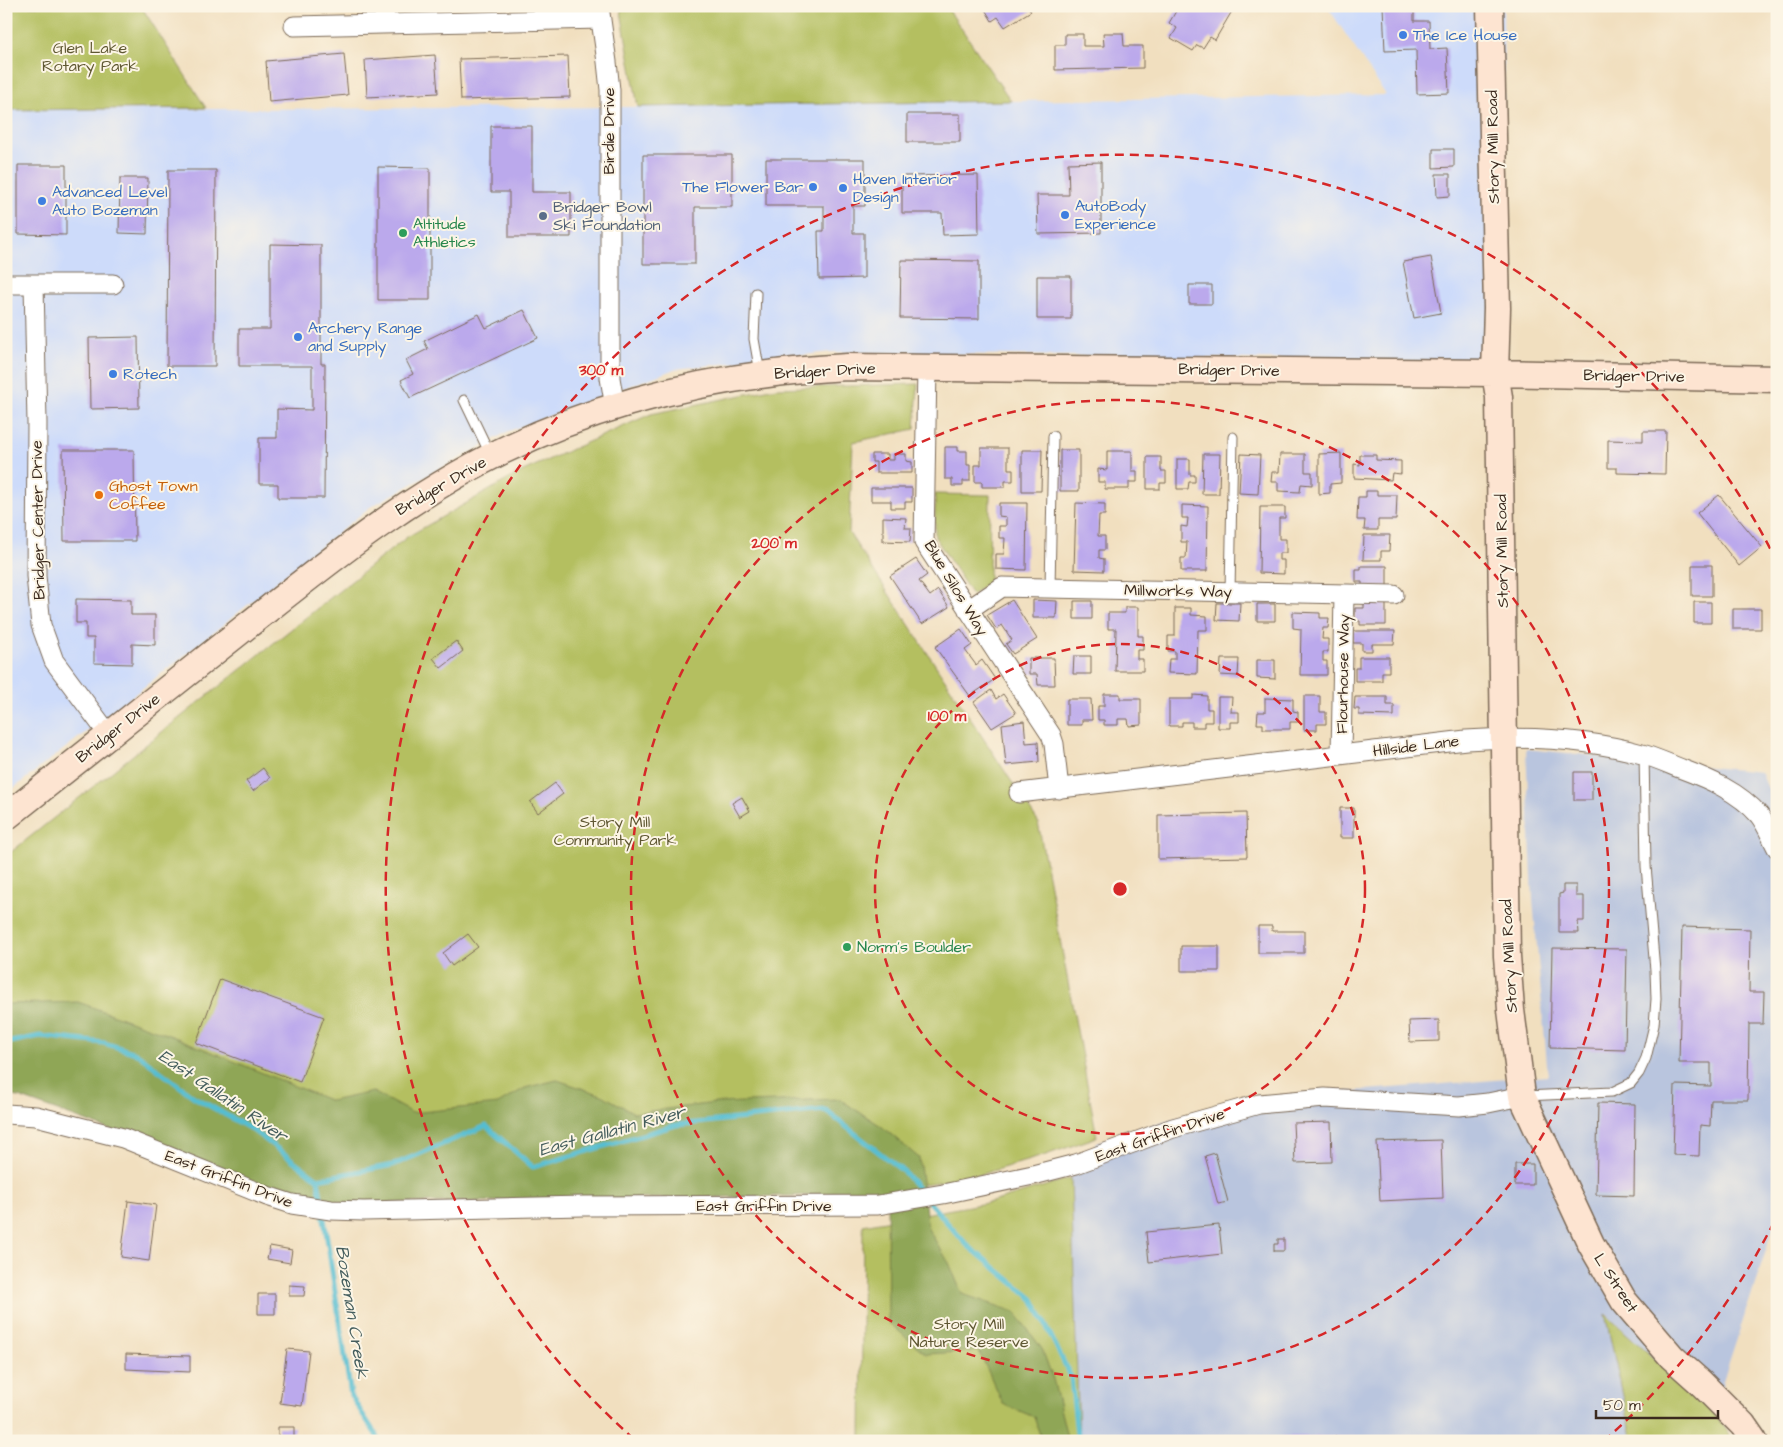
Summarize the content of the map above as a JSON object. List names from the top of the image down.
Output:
{
  "streets": {
    "main road": ["Story Mill Road", "Bridger Drive", "L Street"],
    "street": [
      "Birdie Drive",
      "Bridger Center Drive",
      "Blue Silos Way",
      "Millworks Way",
      "Flourhouse Way",
      "Hillside Lane",
      "East Griffin Drive"
    ]
  },
  "crossings": [
    ["Birdie Drive", "Bridger Drive"],
    ["Story Mill Road", "Bridger Drive"],
    ["Story Mill Road", "Hillside Lane"],
    ["Story Mill Road", "East Griffin Drive"],
    ["Story Mill Road", "L Street"],
    ["Bridger Drive", "Bridger Center Drive"],
    ["Bridger Drive", "Blue Silos Way"],
    ["Blue Silos Way", "Millworks Way"],
    ["Blue Silos Way", "Hillside Lane"],
    ["Millworks Way", "Flourhouse Way"],
    ["Flourhouse Way", "Hillside Lane"],
    ["East Griffin Drive", "L Street"]
  ],
  "water": ["East Gallatin River", "Bozeman Creek"],
  "parks": ["Glen Lake Rotary Park", "Story Mill Community Park", "Story Mill Nature Reserve"],
  "places": [
    "The Ice House",
    "The Flower Bar",
    "Haven Interior Design",
    "Advanced Level Auto Bozeman",
    "AutoBody Experience",
    "Bridger Bowl Ski Foundation",
    "Altitude Athletics",
    "Archery Range and Supply",
    "Rotech",
    "Ghost Town Coffee",
    "Norm's Boulder"
  ],
  "scale_bar": "50 m",
  "rings": ["300 m", "200 m", "100 m"]
}
